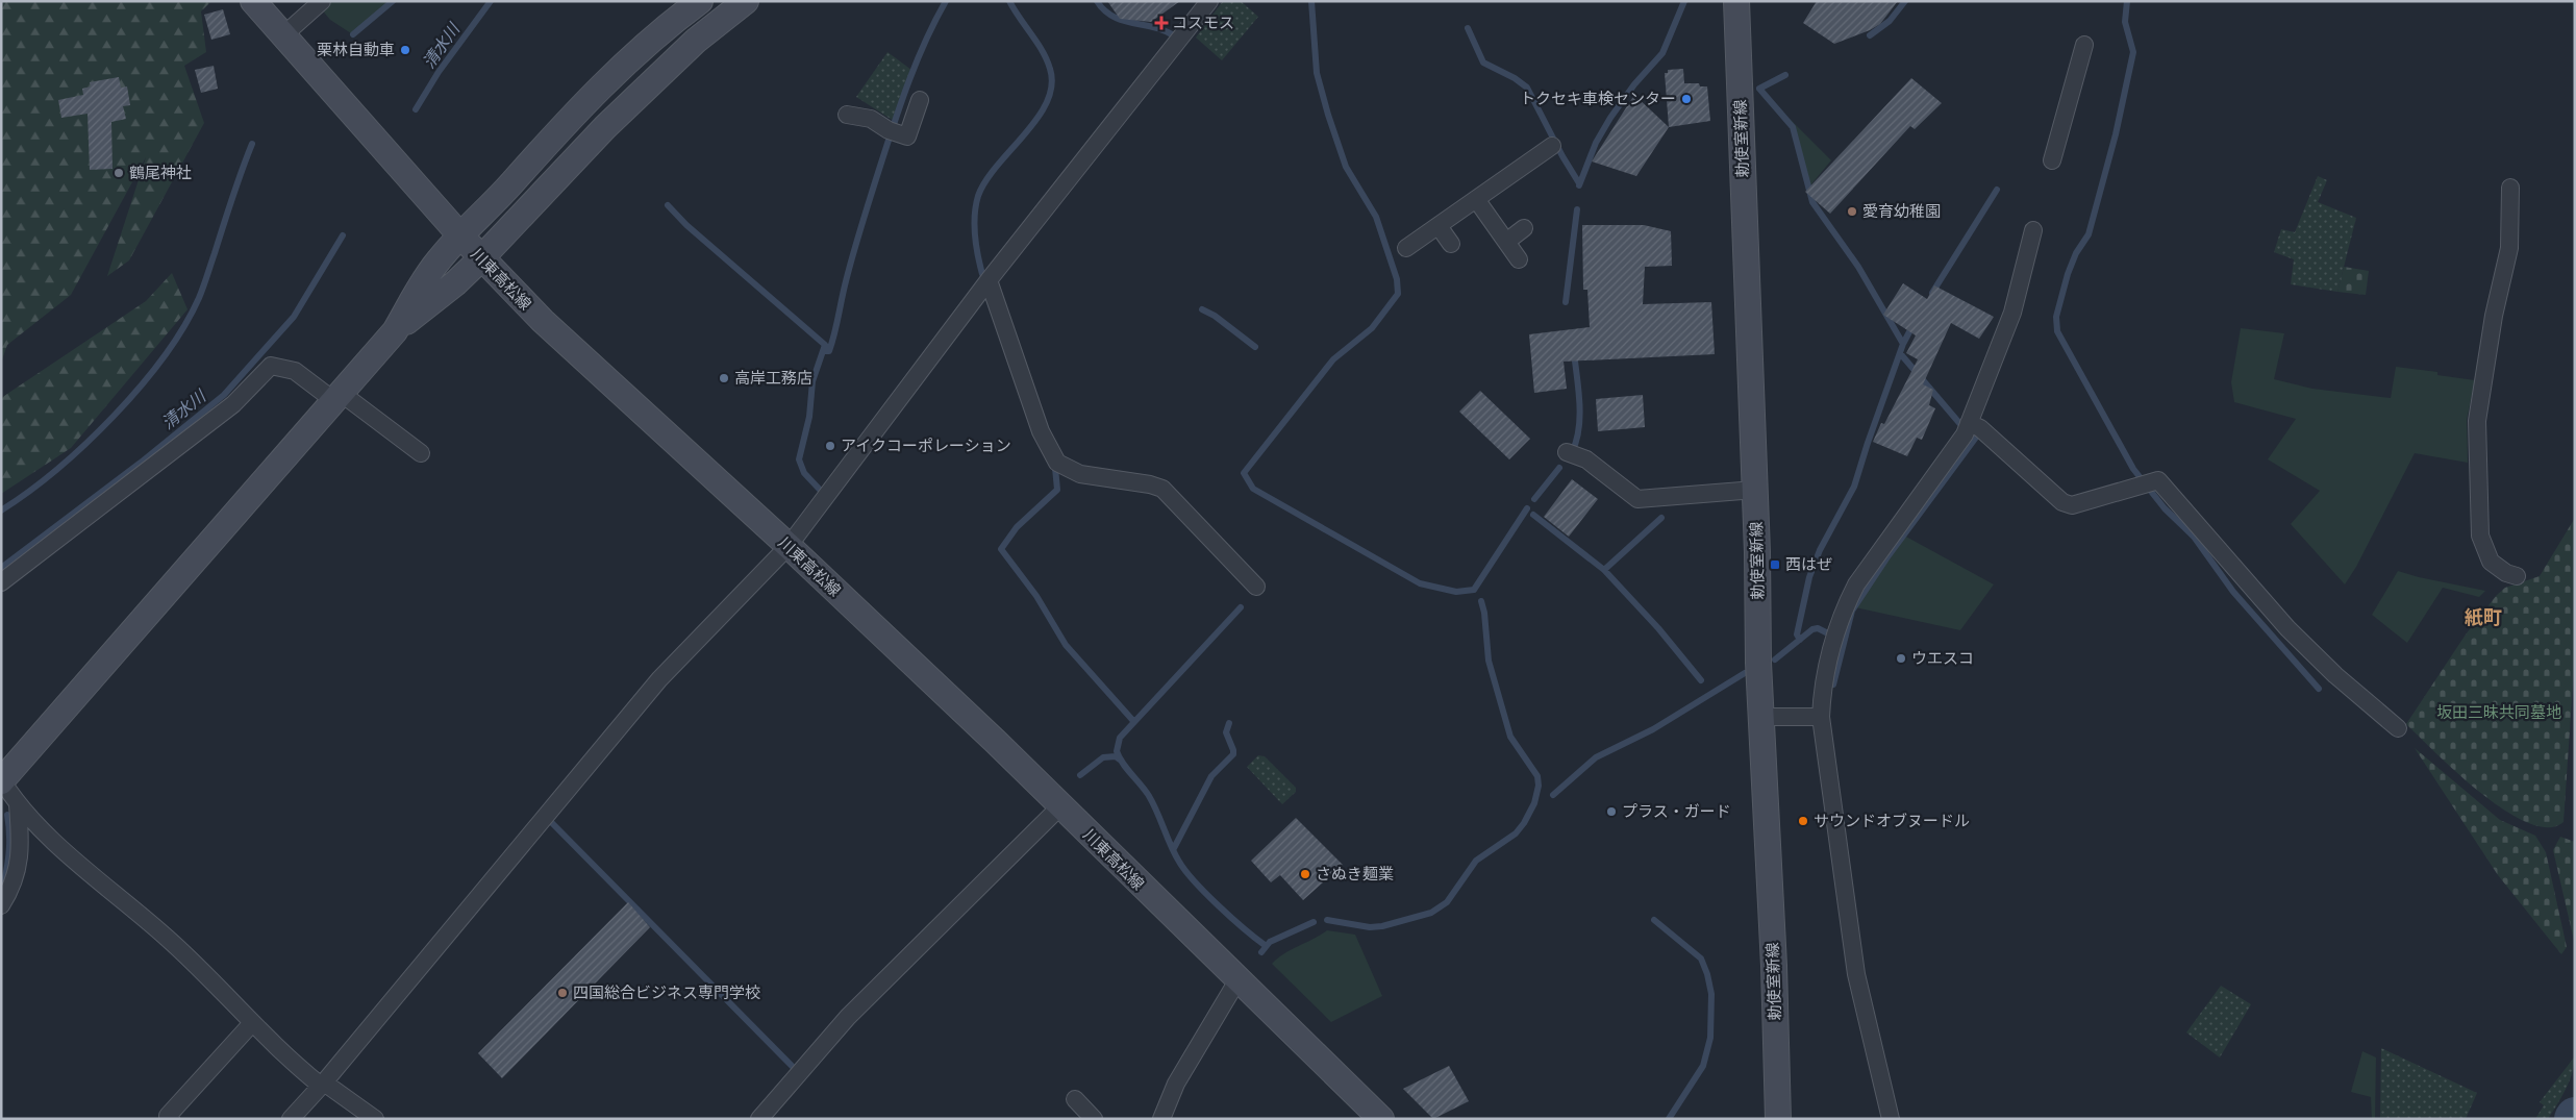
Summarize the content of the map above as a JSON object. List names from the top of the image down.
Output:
{
  "streets": {
    "main road": ["勅使室新線", "川東高松線"]
  },
  "districts": ["紙町"],
  "water": ["清水川"],
  "parks": ["坂田三昧共同墓地"],
  "places": {
    "health": ["コスモス"],
    "other": [
      "栗林自動車",
      "トクセキ車検センター",
      "鶴尾神社",
      "愛育幼稚園",
      "高岸工務店",
      "アイクコーポレーション",
      "ウエスコ",
      "プラス・ガード",
      "サウンドオブヌードル",
      "さぬき麺業",
      "四国総合ビジネス専門学校"
    ],
    "transit": ["西はぜ"]
  }
}
